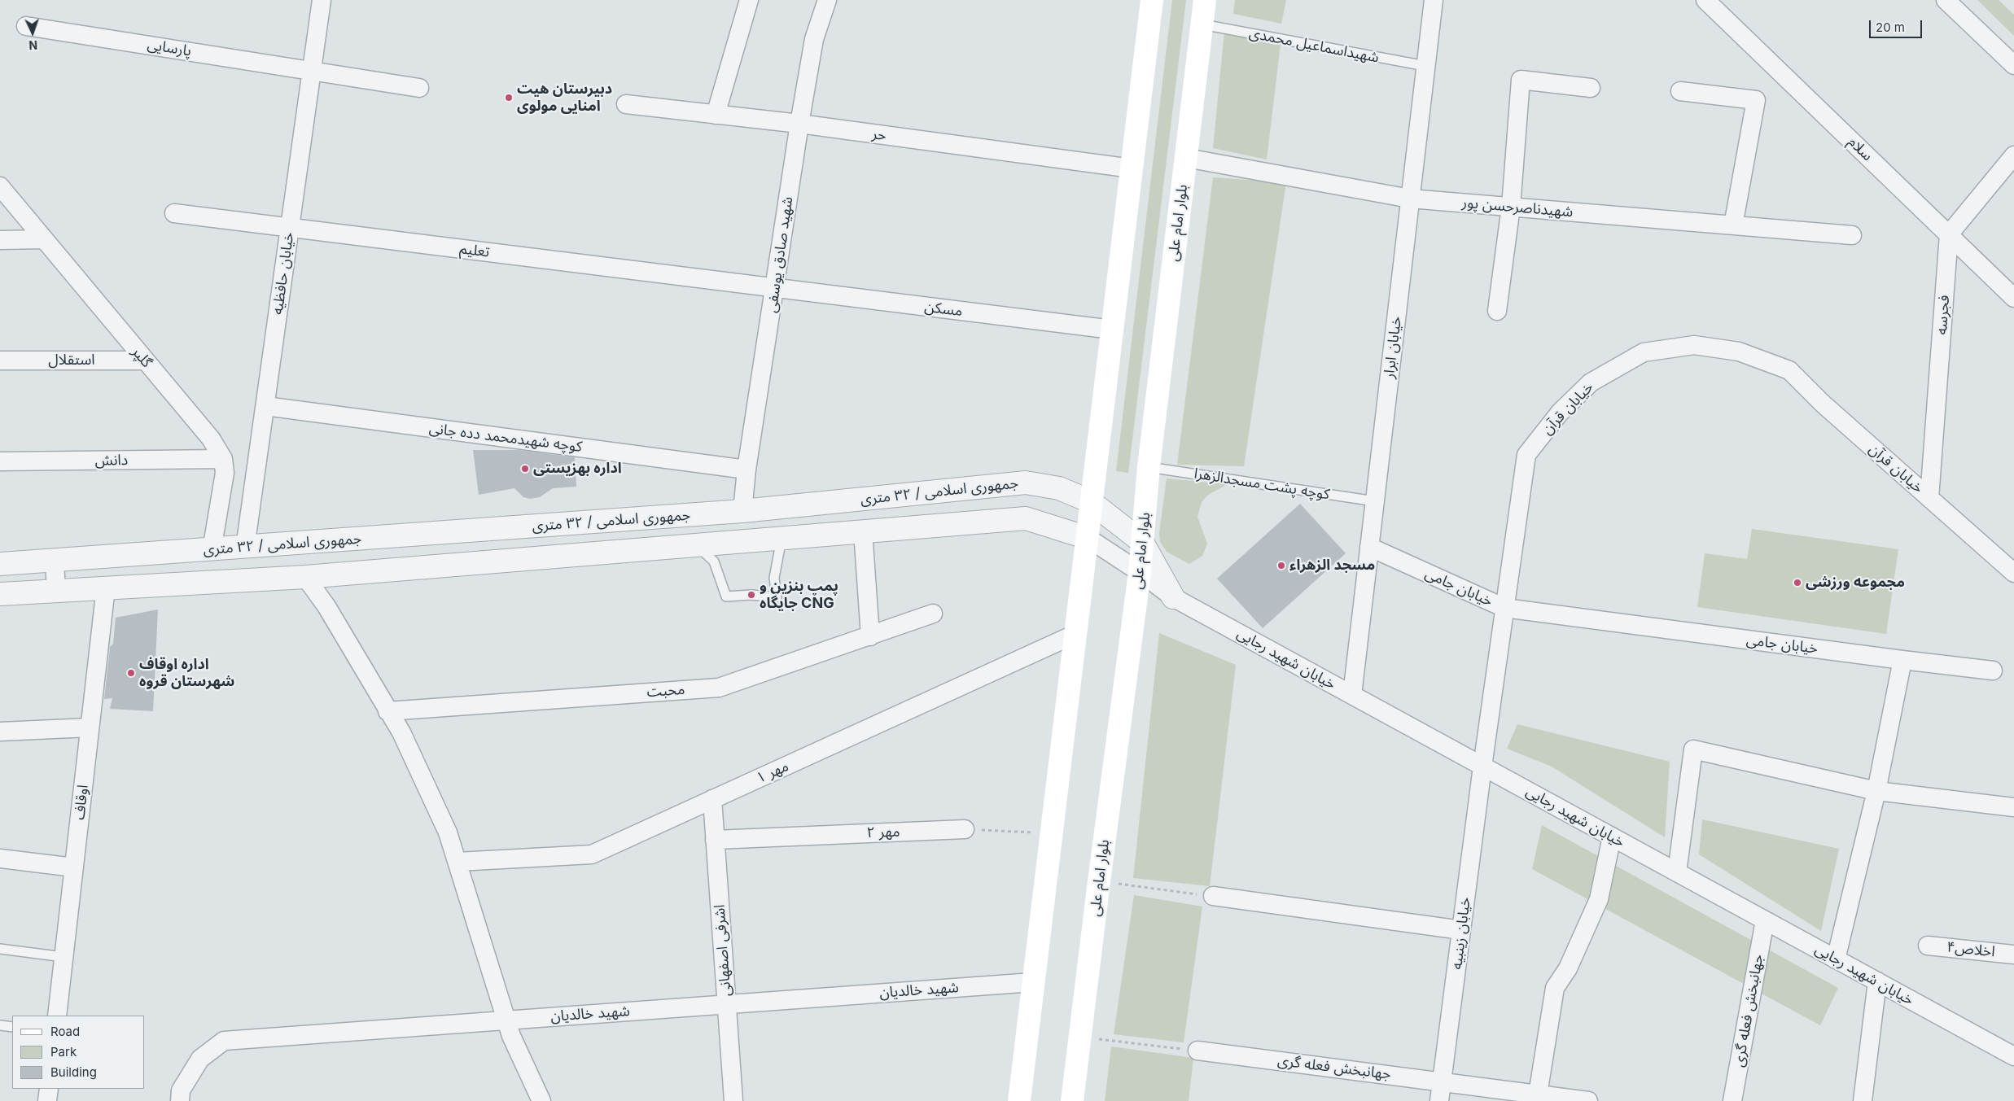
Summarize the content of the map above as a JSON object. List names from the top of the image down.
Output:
{
  "streets": {
    "main road": ["بلوار امام علی"],
    "street": [
      "پارسایی",
      "حر",
      "سلام",
      "شهیدناصرحسن پور",
      "تعلیم",
      "شهید صادق یوسفی",
      "خیابان حافظیه",
      "مسکن",
      "فجرسه",
      "خیابان ابرار",
      "گلپر",
      "استقلال",
      "خیابان قرآن",
      "کوچه شهیدمحمد دده جانی",
      "دانش",
      "جمهوری اسلامی / ۳۲ متری",
      "خیابان جامی",
      "خیابان شهید رجایی",
      "محبت",
      "مهر ۱",
      "اوقاف",
      "مهر ۲",
      "خیابان زینبیه",
      "اخلاص۴",
      "اشرفی اصفهانی",
      "شهید خالدیان",
      "جهانبخش فعله گری"
    ],
    "lane": ["شهیداسماعیل محمدی", "کوچه پشت مسجدالزهرا"]
  },
  "crossings": [
    ["شهیداسماعیل محمدی", "بلوار امام علی"],
    ["شهیداسماعیل محمدی", "خیابان ابرار"],
    ["پارسایی", "خیابان حافظیه"],
    ["حر", "شهید صادق یوسفی"],
    ["سلام", "فجرسه"],
    ["شهیدناصرحسن پور", "بلوار امام علی"],
    ["شهیدناصرحسن پور", "خیابان ابرار"],
    ["بلوار امام علی", "کوچه پشت مسجدالزهرا"],
    ["بلوار امام علی", "جمهوری اسلامی / ۳۲ متری"],
    ["بلوار امام علی", "خیابان شهید رجایی"],
    ["تعلیم", "شهید صادق یوسفی"],
    ["تعلیم", "خیابان حافظیه"],
    ["تعلیم", "مسکن"],
    ["شهید صادق یوسفی", "مسکن"],
    ["شهید صادق یوسفی", "کوچه شهیدمحمد دده جانی"],
    ["شهید صادق یوسفی", "جمهوری اسلامی / ۳۲ متری"],
    ["خیابان حافظیه", "کوچه شهیدمحمد دده جانی"],
    ["خیابان حافظیه", "جمهوری اسلامی / ۳۲ متری"],
    ["فجرسه", "خیابان قرآن"],
    ["خیابان ابرار", "کوچه پشت مسجدالزهرا"],
    ["خیابان ابرار", "خیابان جامی"],
    ["خیابان ابرار", "خیابان شهید رجایی"],
    ["گلپر", "استقلال"],
    ["گلپر", "دانش"],
    ["گلپر", "جمهوری اسلامی / ۳۲ متری"],
    ["خیابان قرآن", "خیابان جامی"],
    ["خیابان قرآن", "خیابان شهید رجایی"],
    ["خیابان قرآن", "خیابان زینبیه"],
    ["جمهوری اسلامی / ۳۲ متری", "خیابان شهید رجایی"],
    ["خیابان شهید رجایی", "خیابان زینبیه"],
    ["خیابان شهید رجایی", "جهانبخش فعله گری"],
    ["مهر ۱", "اشرفی اصفهانی"],
    ["مهر ۲", "اشرفی اصفهانی"],
    ["خیابان زینبیه", "جهانبخش فعله گری"],
    ["اشرفی اصفهانی", "شهید خالدیان"]
  ],
  "places": [
    "دبیرستان هیت امنایی مولوی",
    "اداره بهزیستی",
    "مسجد الزهراء",
    "مجموعه ورزشی",
    "پمپ بنزین و جایگاه CNG",
    "اداره اوقاف شهرستان قروه"
  ],
  "legend": ["Road", "Park", "Building"],
  "scale_bar": "20 m",
  "north": "bottom"
}
